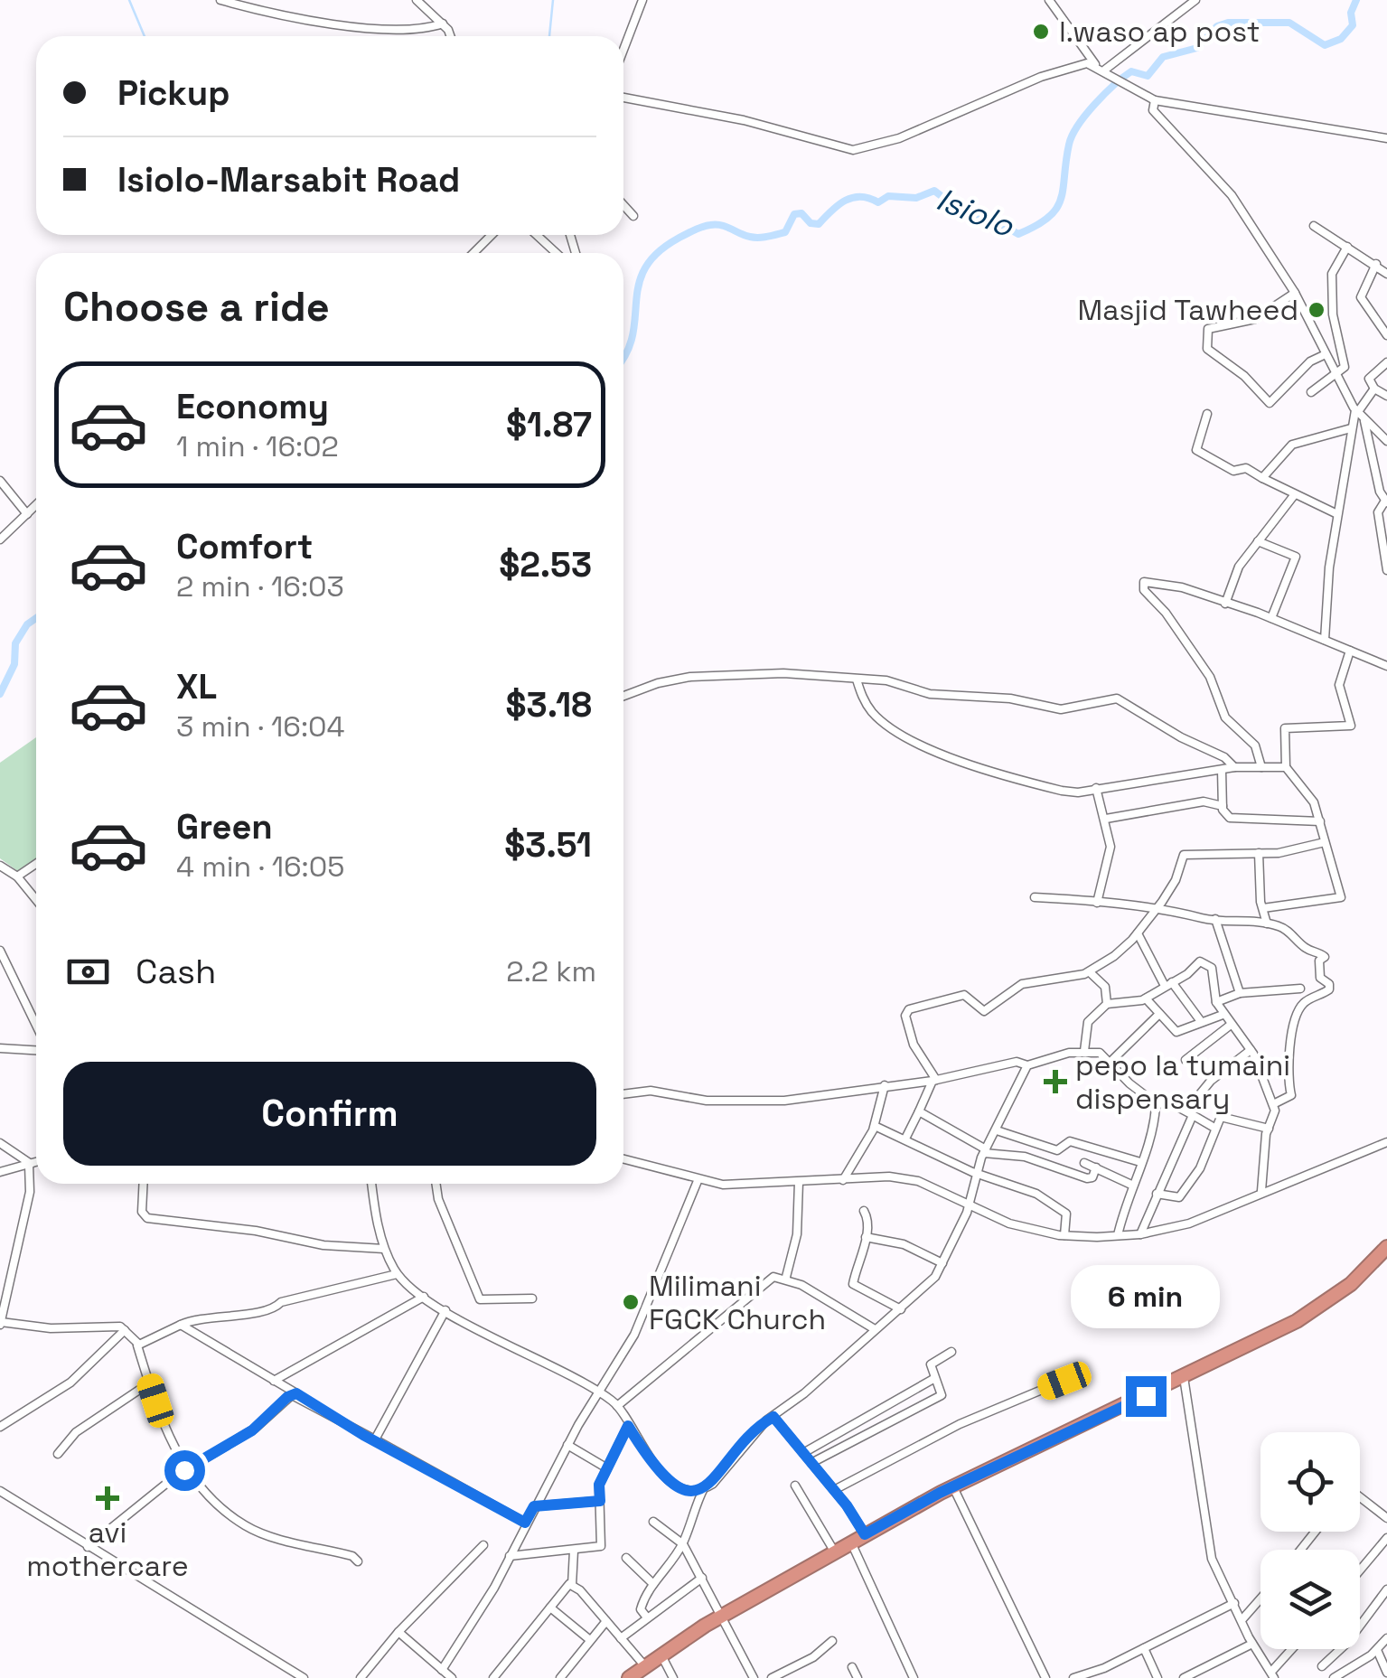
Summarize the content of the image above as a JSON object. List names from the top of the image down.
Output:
{
  "water": ["Isiolo"],
  "places": {
    "other": ["l.waso ap post", "Masjid Tawheed", "Milimani FGCK Church"],
    "health": ["pepo la tumaini dispensary", "avi mothercare"]
  },
  "page": {
    "banner": ["Pickup", "Isiolo-Marsabit Road"],
    "heading": "Choose a ride",
    "list": [
      {
        "name": "Economy",
        "note": "1 min · 16:02",
        "value": "$1.87"
      },
      {
        "name": "Comfort",
        "note": "2 min · 16:03",
        "value": "$2.53"
      },
      {
        "name": "XL",
        "note": "3 min · 16:04",
        "value": "$3.18"
      },
      {
        "name": "Green",
        "note": "4 min · 16:05",
        "value": "$3.51"
      }
    ],
    "pay": ["Cash", "2.2 km"],
    "buttons": "Confirm",
    "bubble": "6 min"
  }
}
